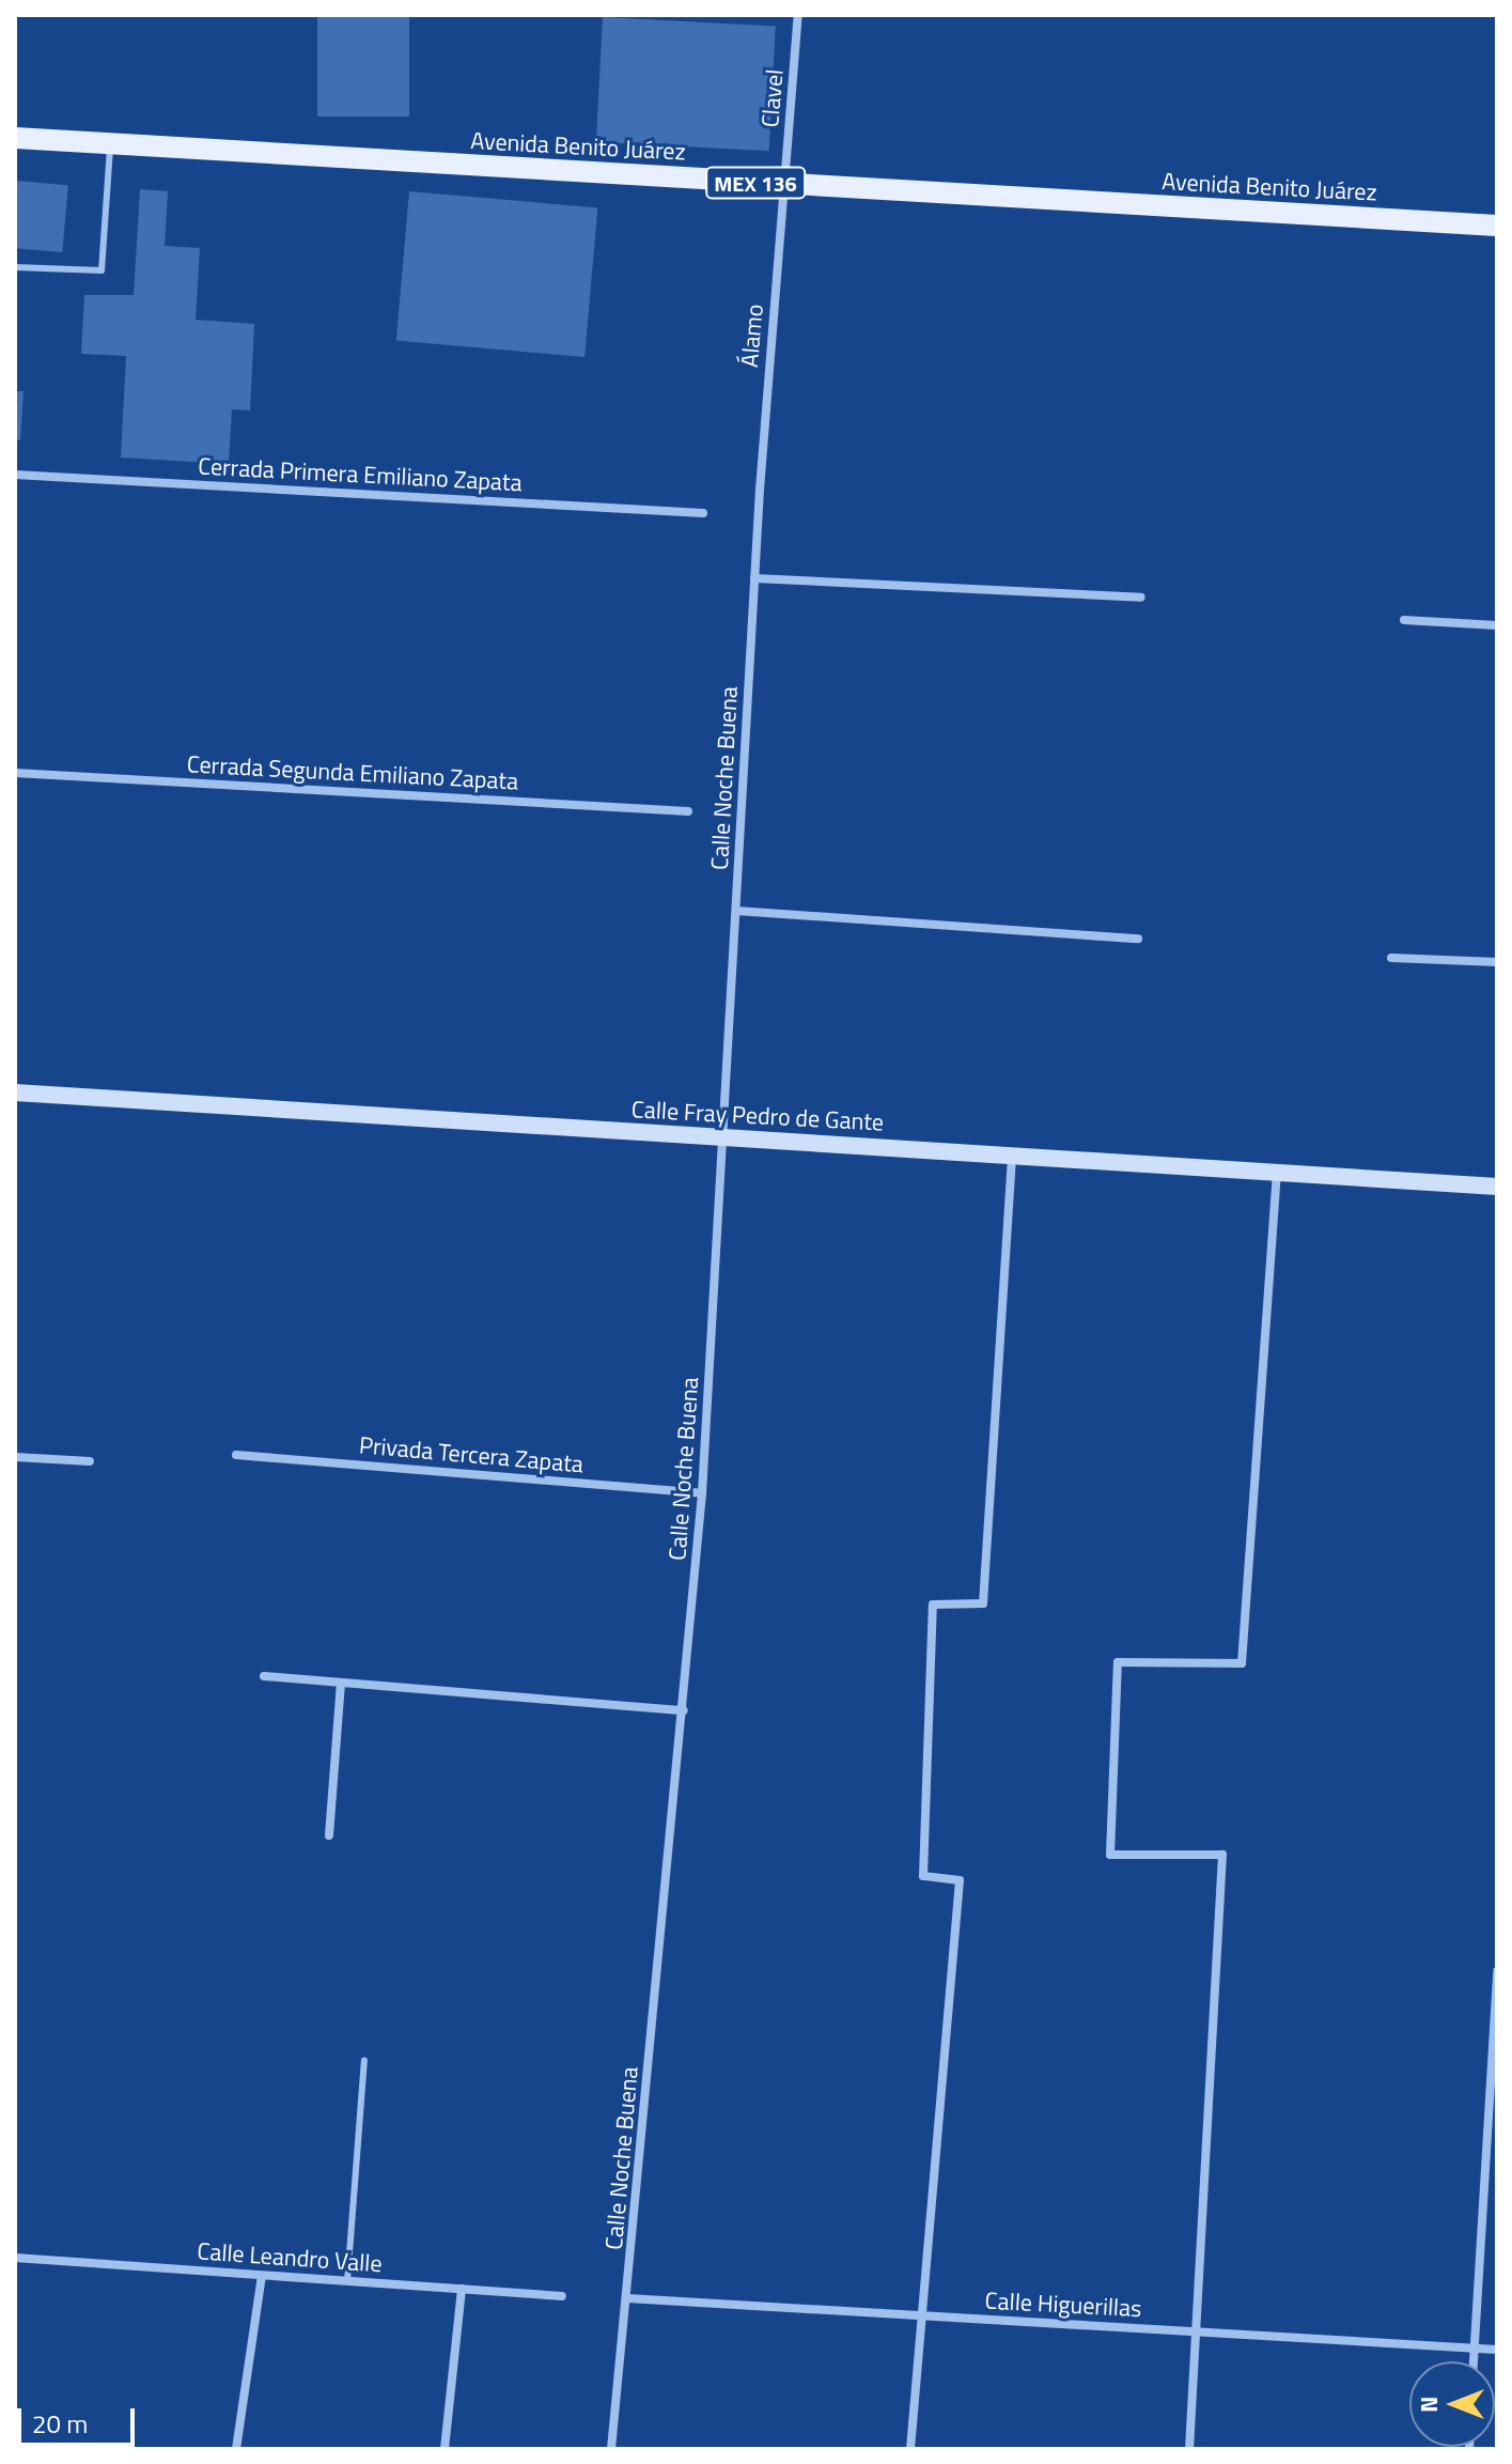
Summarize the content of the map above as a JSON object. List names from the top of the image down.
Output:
{
  "streets": {
    "main road": ["Avenida Benito Juárez", "MEX 136", "Calle Fray Pedro de Gante"],
    "street": [
      "Clavel",
      "Álamo",
      "Cerrada Primera Emiliano Zapata",
      "Cerrada Segunda Emiliano Zapata",
      "Calle Noche Buena",
      "Privada Tercera Zapata",
      "Calle Leandro Valle",
      "Calle Higuerillas"
    ]
  },
  "crossings": [
    ["Clavel", "Avenida Benito Juárez"],
    ["Clavel", "Álamo"],
    ["Avenida Benito Juárez", "Álamo"],
    ["Álamo", "Calle Noche Buena"],
    ["Calle Noche Buena", "Calle Fray Pedro de Gante"],
    ["Calle Noche Buena", "Privada Tercera Zapata"],
    ["Calle Noche Buena", "Calle Higuerillas"]
  ],
  "scale_bar": "20 m",
  "north": "left"
}
